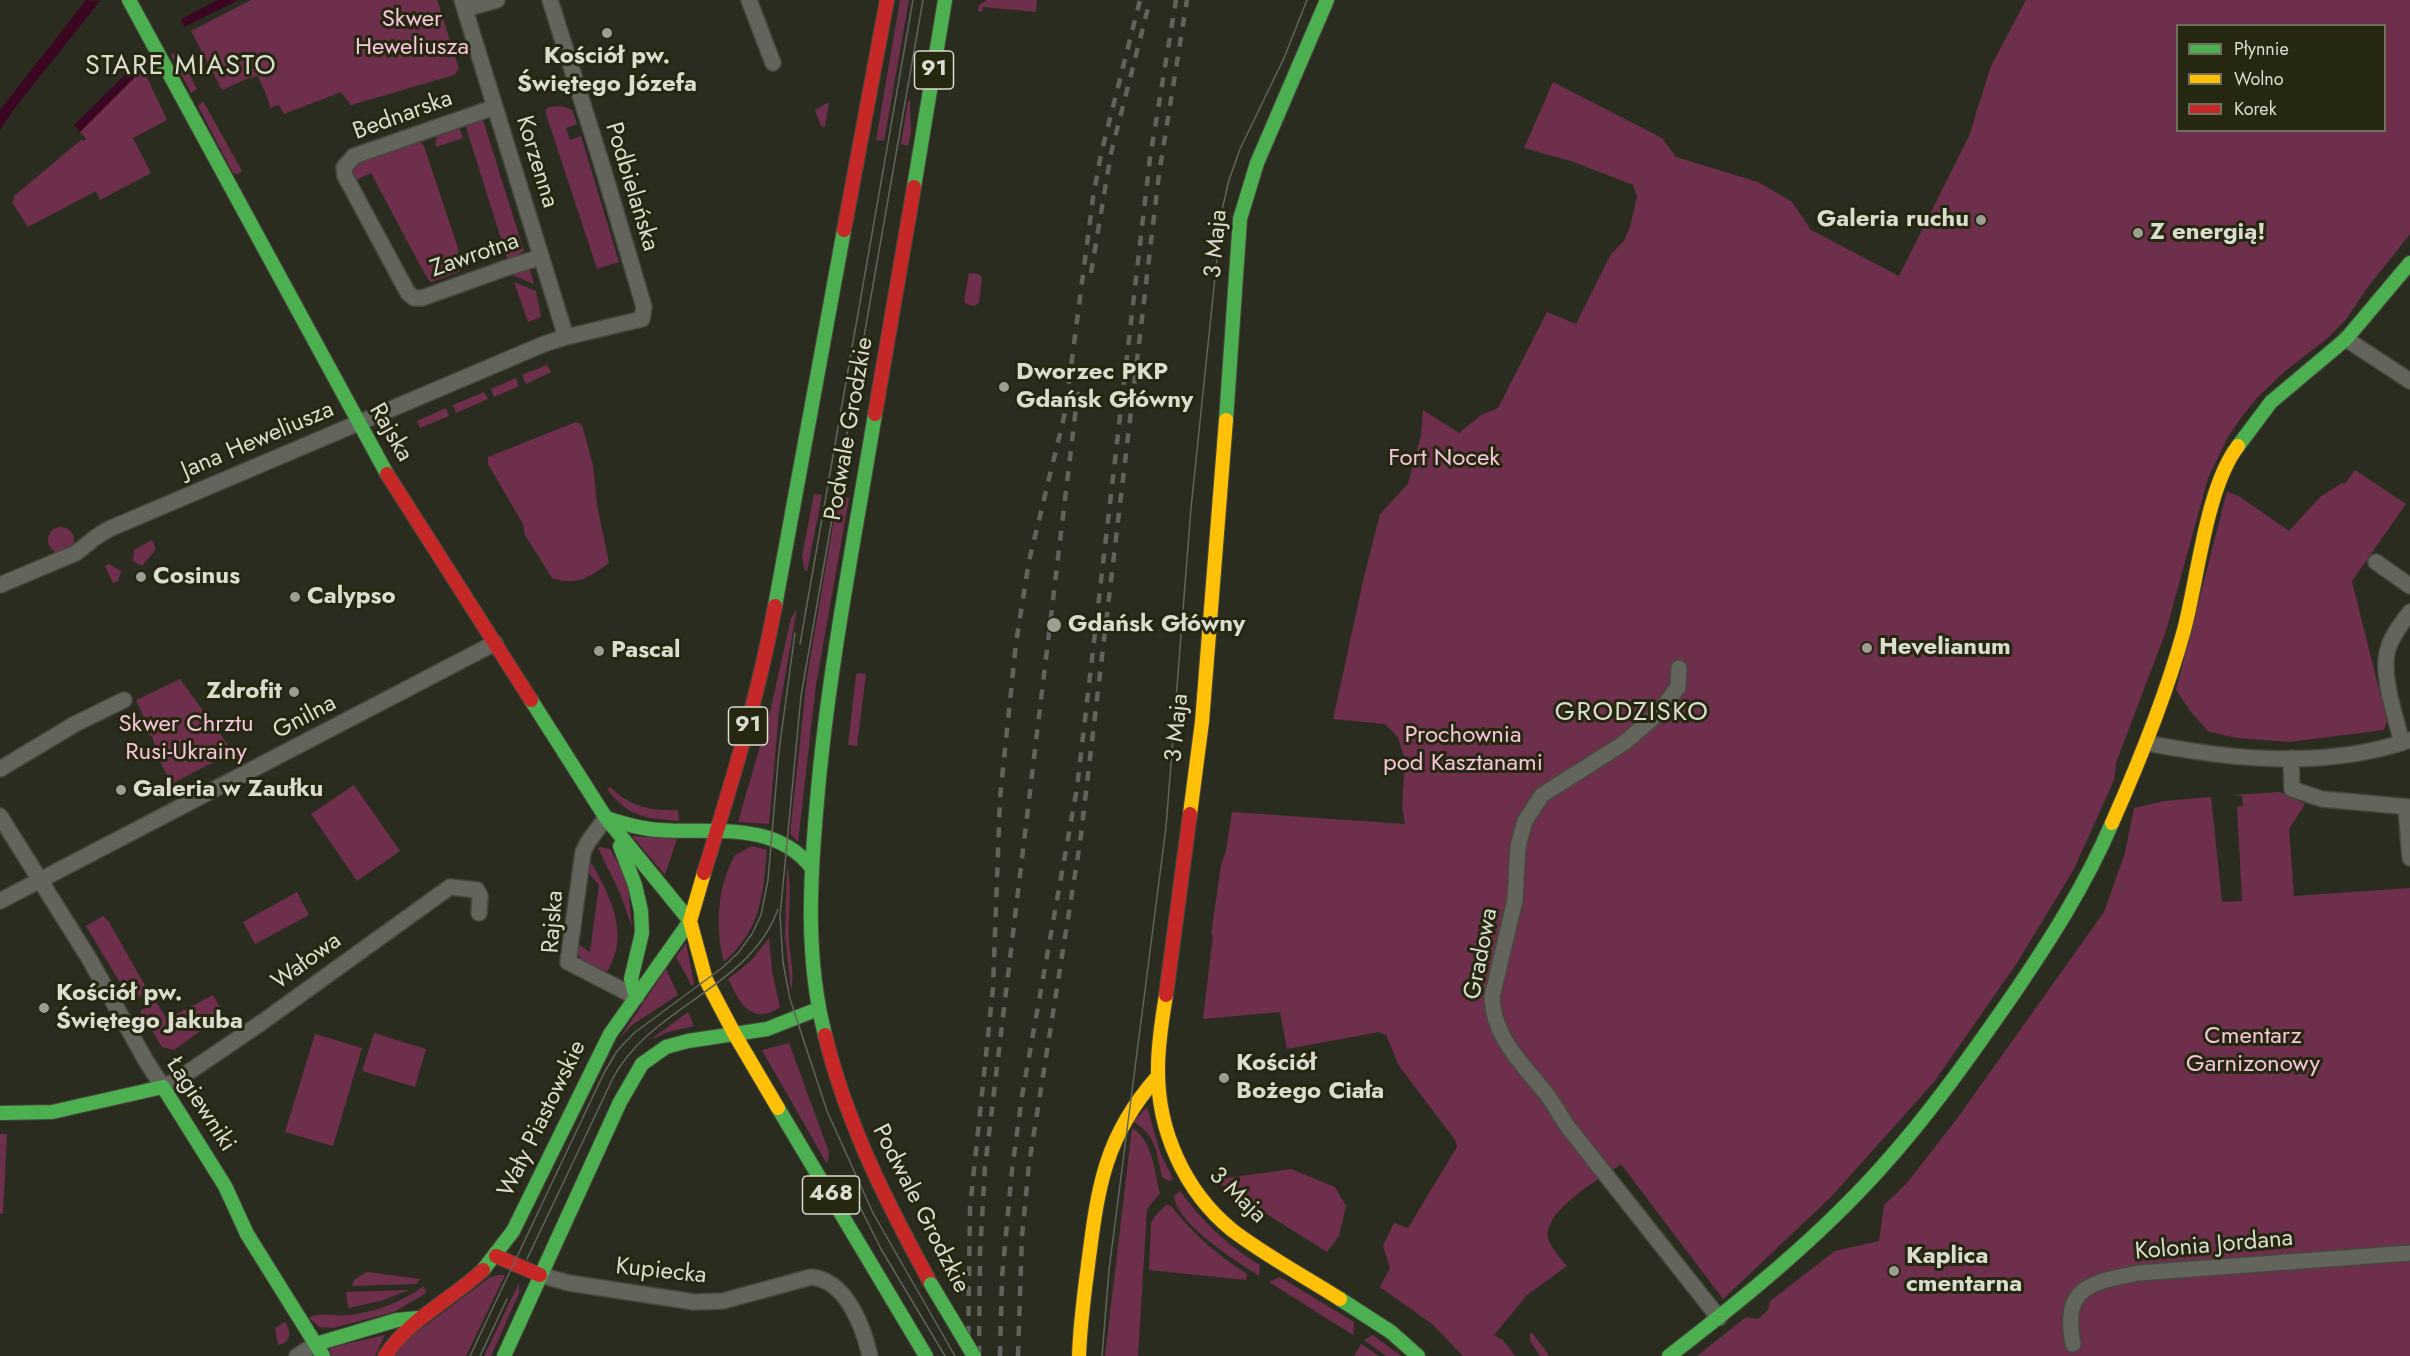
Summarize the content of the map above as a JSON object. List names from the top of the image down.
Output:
{
  "streets": {
    "main road": [
      "91",
      "3 Maja",
      "Podwale Grodzkie",
      "Rajska",
      "Wałowa",
      "Łagiewniki",
      "Wały Piastowskie",
      "468"
    ],
    "street": [
      "Bednarska",
      "Korzenna",
      "Podbielańska",
      "Zawrotna",
      "Jana Heweliusza",
      "Gnilna",
      "Gradowa",
      "Kolonia Jordana",
      "Kupiecka"
    ]
  },
  "crossings": [
    ["Bednarska", "Korzenna"],
    ["Bednarska", "Zawrotna"],
    ["Korzenna", "Zawrotna"],
    ["Korzenna", "Jana Heweliusza"],
    ["Podbielańska", "Jana Heweliusza"],
    ["Podwale Grodzkie", "Rajska"],
    ["Podwale Grodzkie", "Wały Piastowskie"],
    ["Podwale Grodzkie", "468"],
    ["Rajska", "Jana Heweliusza"],
    ["Rajska", "Gnilna"],
    ["Rajska", "Wały Piastowskie"],
    ["Rajska", "468"],
    ["Gnilna", "Łagiewniki"],
    ["Wałowa", "Łagiewniki"],
    ["Łagiewniki", "Wały Piastowskie"],
    ["Wały Piastowskie", "468"]
  ],
  "districts": ["STARE MIASTO", "GRODZISKO"],
  "parks": [
    "Skwer Heweliusza",
    "Fort Nocek",
    "Skwer Chrztu Rusi-Ukrainy",
    "Prochownia pod Kasztanami",
    "Cmentarz Garnizonowy"
  ],
  "places": [
    "Kościół pw. Świętego Józefa",
    "Galeria ruchu",
    "Z energią!",
    "Dworzec PKP Gdańsk Główny",
    "Cosinus",
    "Calypso",
    "Gdańsk Główny",
    "Hevelianum",
    "Pascal",
    "Zdrofit",
    "Galeria w Zaułku",
    "Kościół pw. Świętego Jakuba",
    "Kościół Bożego Ciała",
    "Kaplica cmentarna"
  ],
  "legend": ["Płynnie", "Wolno", "Korek"]
}
